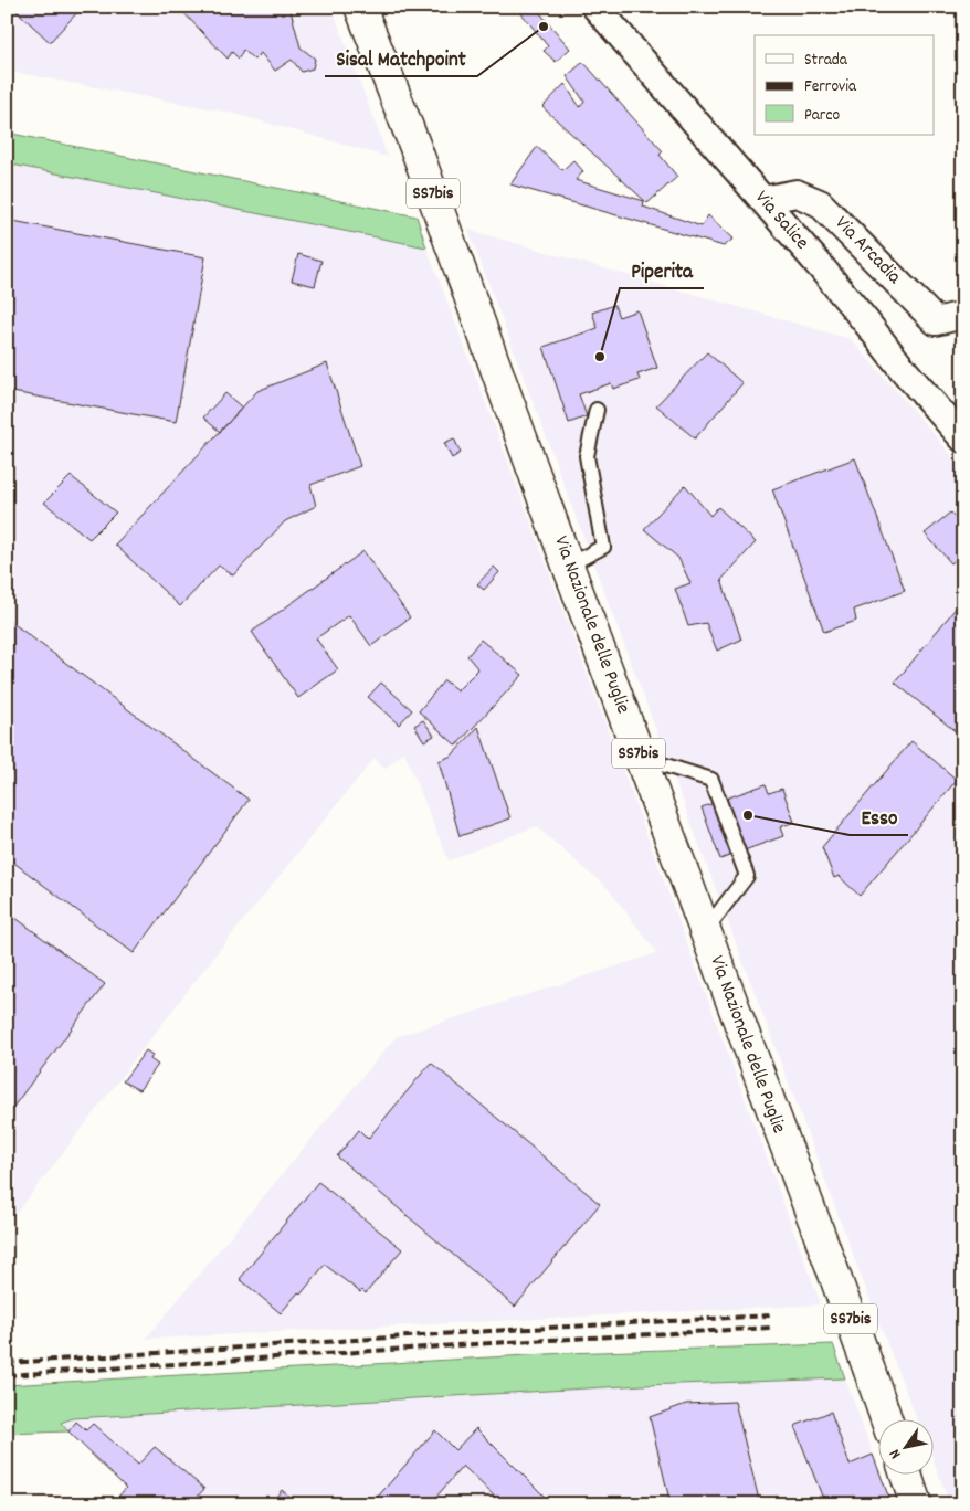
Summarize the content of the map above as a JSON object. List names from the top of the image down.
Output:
{
  "streets": {
    "main road": ["SS7bis", "Via Nazionale delle Puglie"],
    "street": ["Via Salice", "Via Arcadia"]
  },
  "crossings": [
    ["Via Salice", "Via Arcadia"]
  ],
  "places": ["Sisal Matchpoint", "Piperita", "Esso"],
  "legend": ["Strada", "Ferrovia", "Parco"],
  "north": "bottom left"
}
